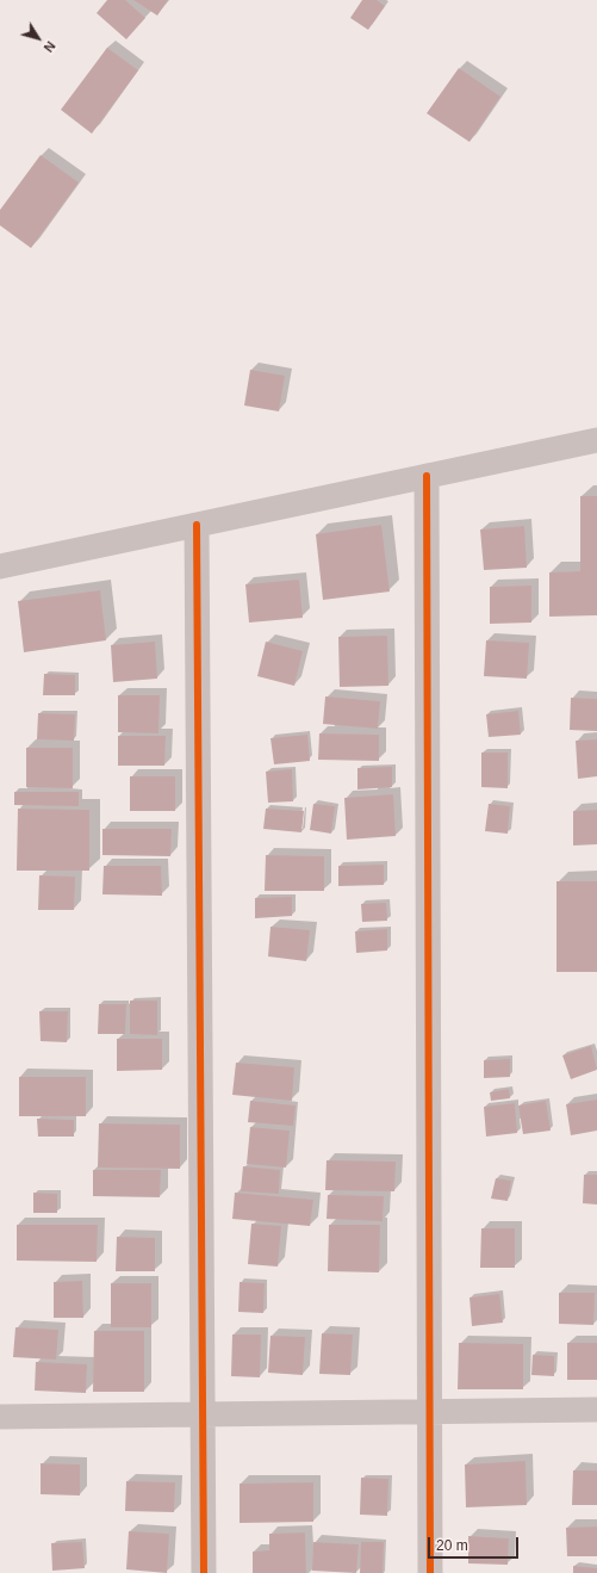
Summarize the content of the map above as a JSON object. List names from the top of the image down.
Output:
{
  "scale_bar": "20 m",
  "north": "bottom right"
}
